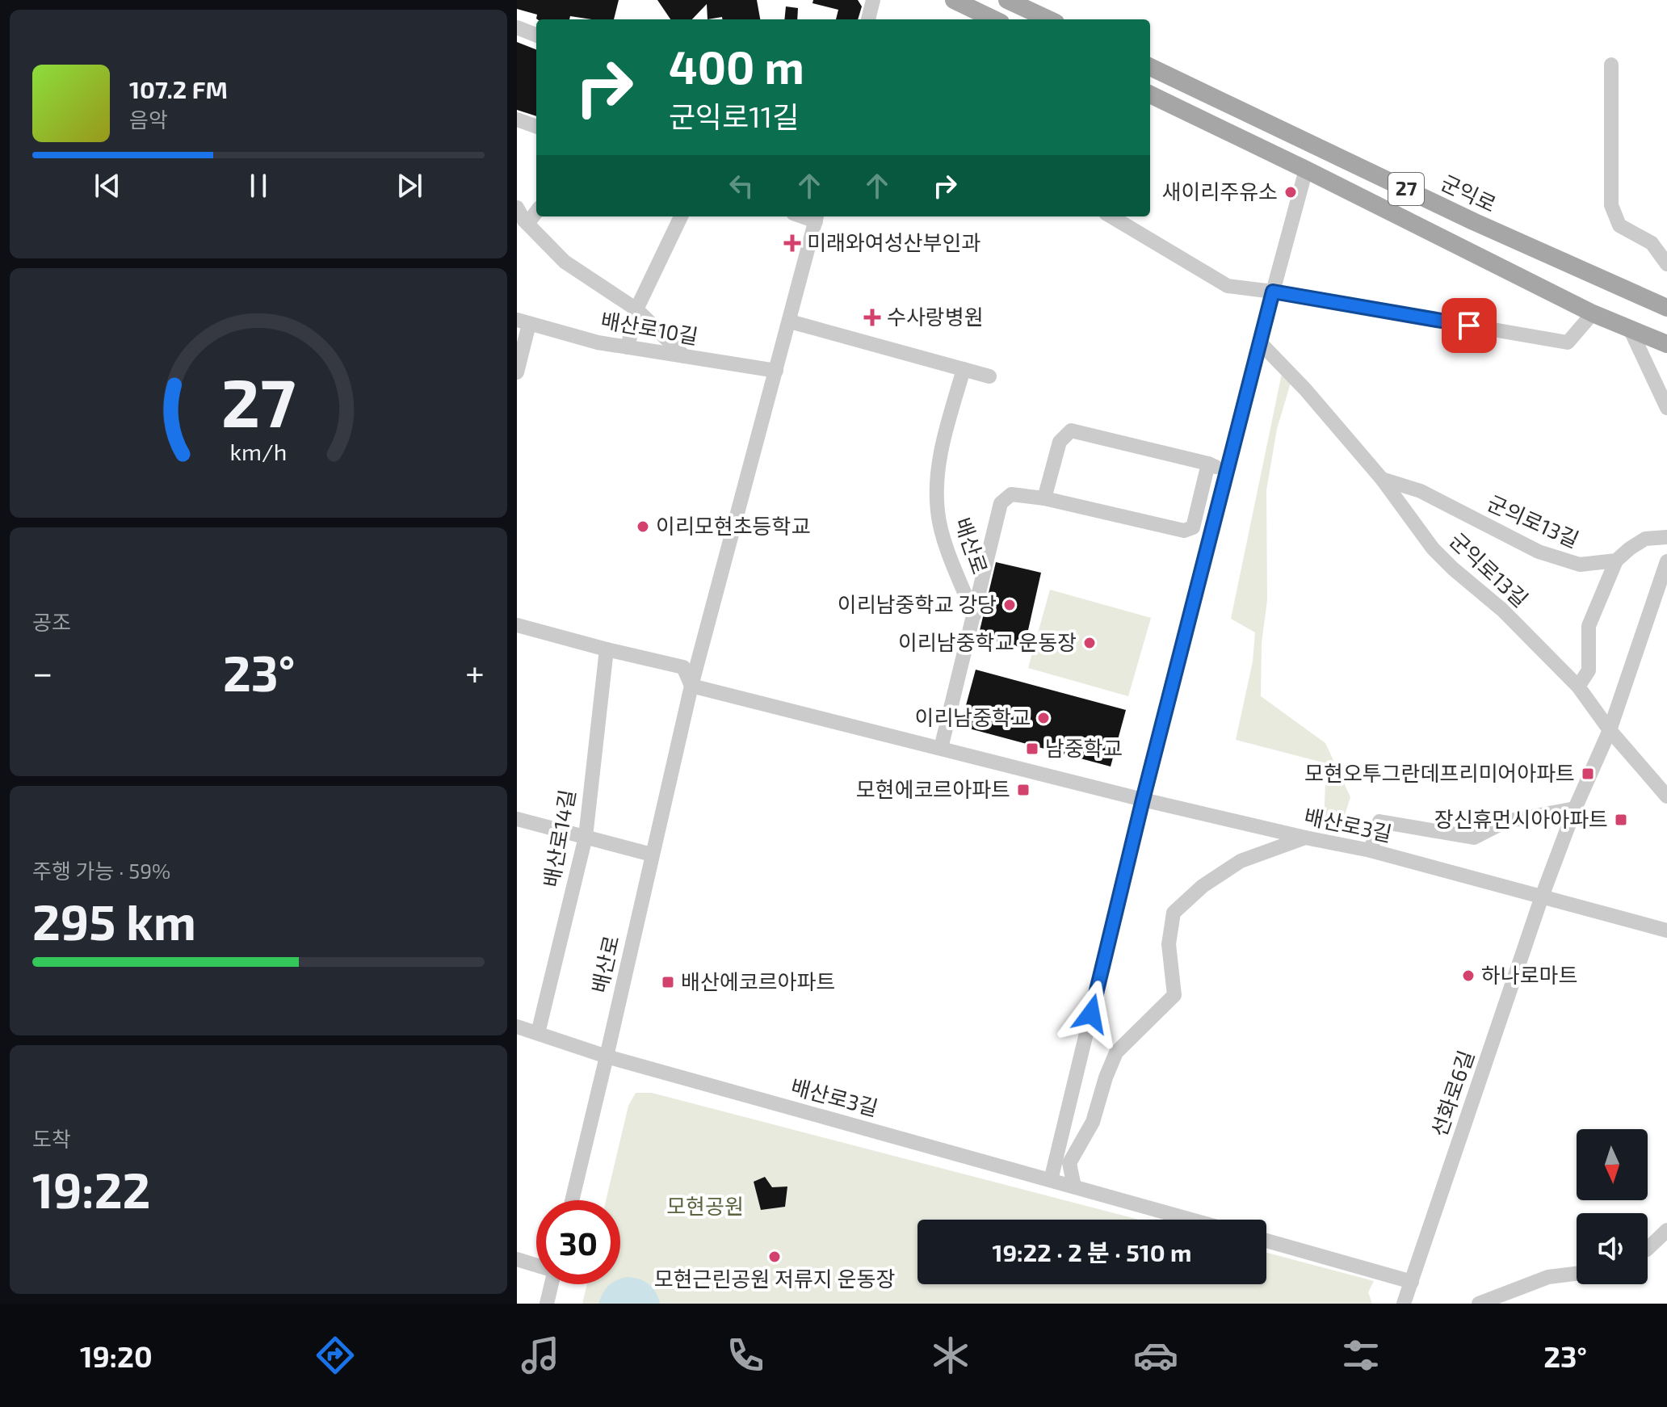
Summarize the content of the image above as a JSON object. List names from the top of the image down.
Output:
{
  "streets": {
    "main road": ["27", "군익로"],
    "street": [
      "배산로10길",
      "군의로13길",
      "배산로",
      "군익로13길",
      "배산로3길",
      "배산로14길",
      "선화로6길"
    ]
  },
  "crossings": [
    ["배산로10길", "배산로"],
    ["군의로13길", "군익로13길"],
    ["배산로", "배산로3길"],
    ["군익로13길", "선화로6길"],
    ["배산로3길", "배산로14길"],
    ["배산로3길", "선화로6길"]
  ],
  "parks": ["모현공원"],
  "places": {
    "other": [
      "새이리주유소",
      "이리모현초등학교",
      "이리남중학교 강당",
      "이리남중학교 운동장",
      "이리남중학교",
      "하나로마트",
      "모현근린공원 저류지 운동장"
    ],
    "health": ["미래와여성산부인과", "수사랑병원"],
    "transit": [
      "남중학교",
      "모현오투그란데프리미어아파트",
      "모현에코르아파트",
      "장신휴먼시아아파트",
      "배산에코르아파트"
    ]
  },
  "north": "bottom",
  "page": {
    "turn": ["400 m", "군익로11길"],
    "song": ["107.2 FM", "음악"],
    "tile": [
      "공조",
      ["주행 가능 · 59%", "295 km"],
      ["도착", "19:22"]
    ],
    "heat": ["−", "23°", "+"],
    "limit": "30",
    "trip": "19:22 · 2 분 · 510 m",
    "tabs": ["19:20", "23°"],
    "gauge": ["27", "km/h"]
  }
}
